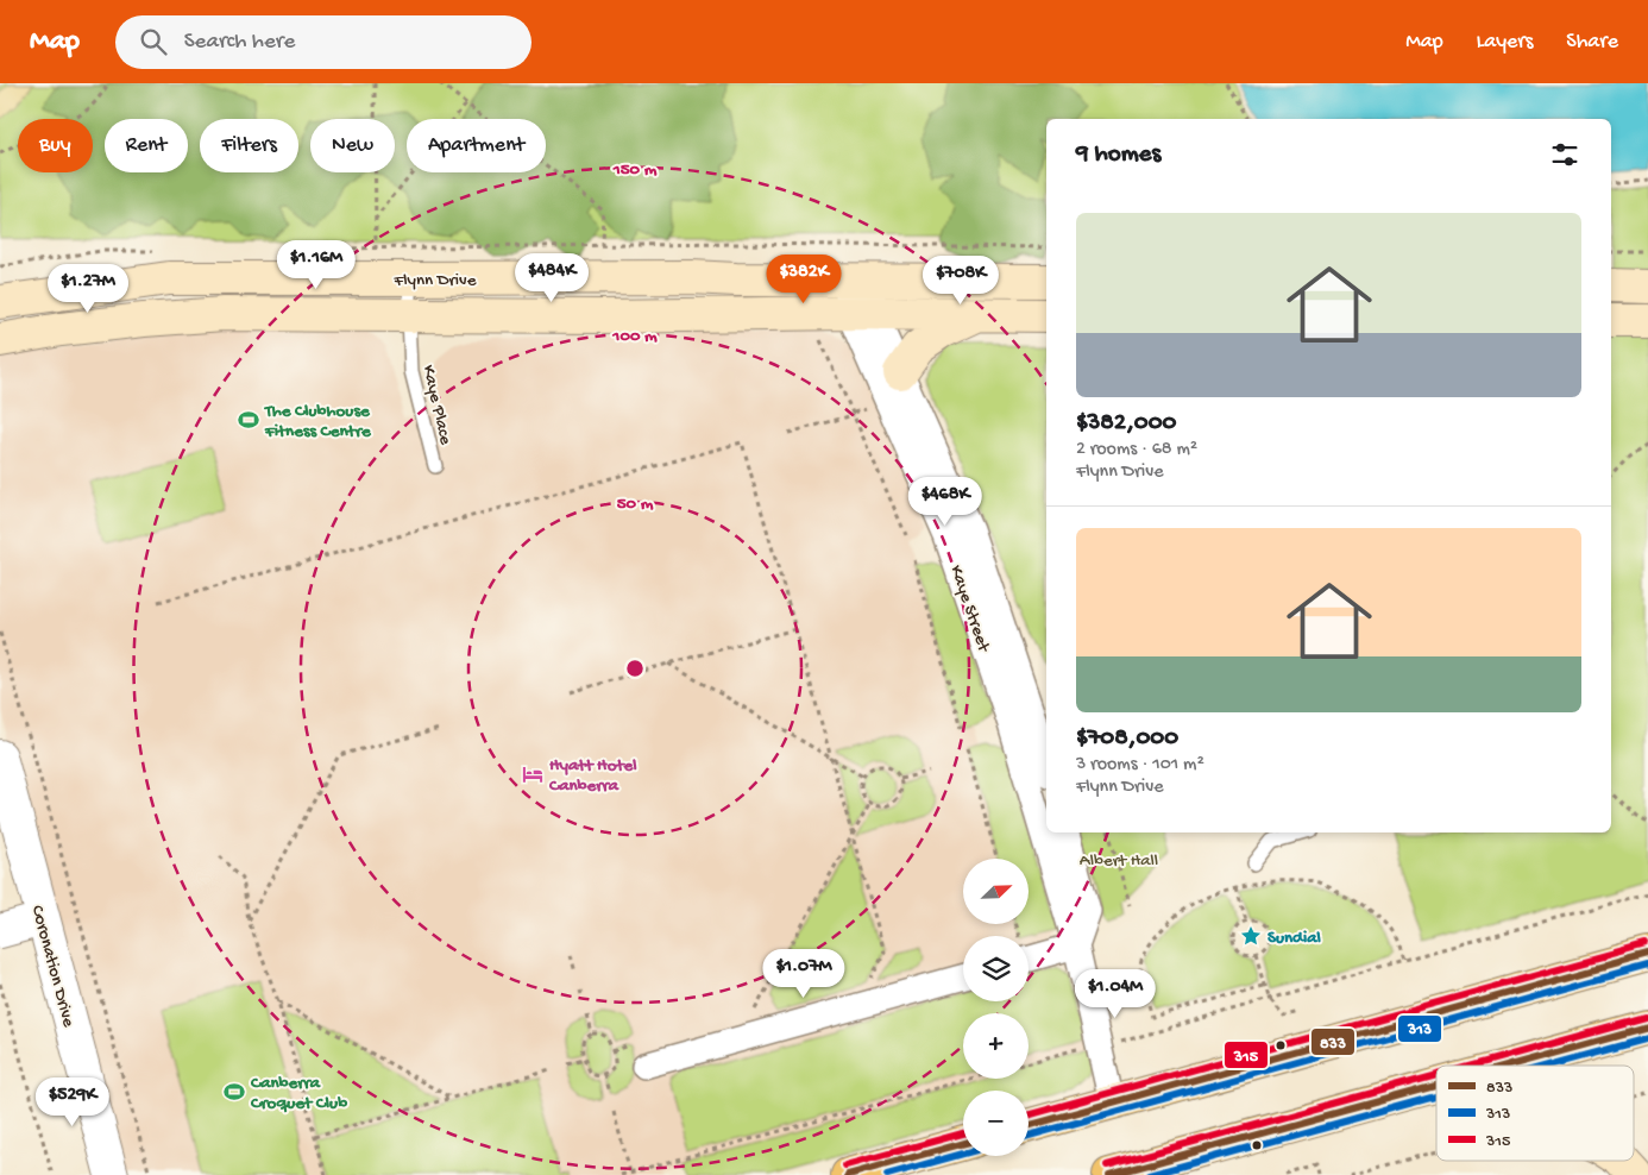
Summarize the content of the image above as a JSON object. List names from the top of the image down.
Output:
{
  "streets": {
    "main road": ["Flynn Drive"],
    "street": ["Kaye Street", "Coronation Drive"],
    "lane": ["Kaye Place"]
  },
  "crossings": [
    ["Flynn Drive", "Kaye Place"],
    ["Flynn Drive", "Kaye Street"]
  ],
  "parks": ["Albert Hall"],
  "places": {
    "sports": ["The Clubhouse Fitness Centre", "Canberra Croquet Club"],
    "hotel": ["Hyatt Hotel Canberra"],
    "place": ["Sundial"]
  },
  "lines": ["transit line 315", "transit line 833", "transit line 313"],
  "legend": ["833", "313", "315"],
  "north": "top right",
  "page": {
    "header": "Map",
    "search": "Search here",
    "nav": ["Map", "Layers", "Share"],
    "chip": [
      "Buy",
      "Rent",
      "Filters",
      "New",
      "Apartment"
    ],
    "heading": "9 homes",
    "list": [
      {
        "name": "$382,000",
        "note": "2 rooms · 68 m² · Flynn Drive"
      },
      {
        "name": "$708,000",
        "note": "3 rooms · 101 m² · Flynn Drive"
      }
    ],
    "price": [
      "$1.16M",
      "$484K",
      "$382K",
      "$708K",
      "$1.27M",
      "$468K",
      "$1.07M",
      "$1.04M",
      "$529K"
    ],
    "map_buttons": ["+", "−"]
  },
  "rings": ["150 m", "100 m", "50 m"]
}
